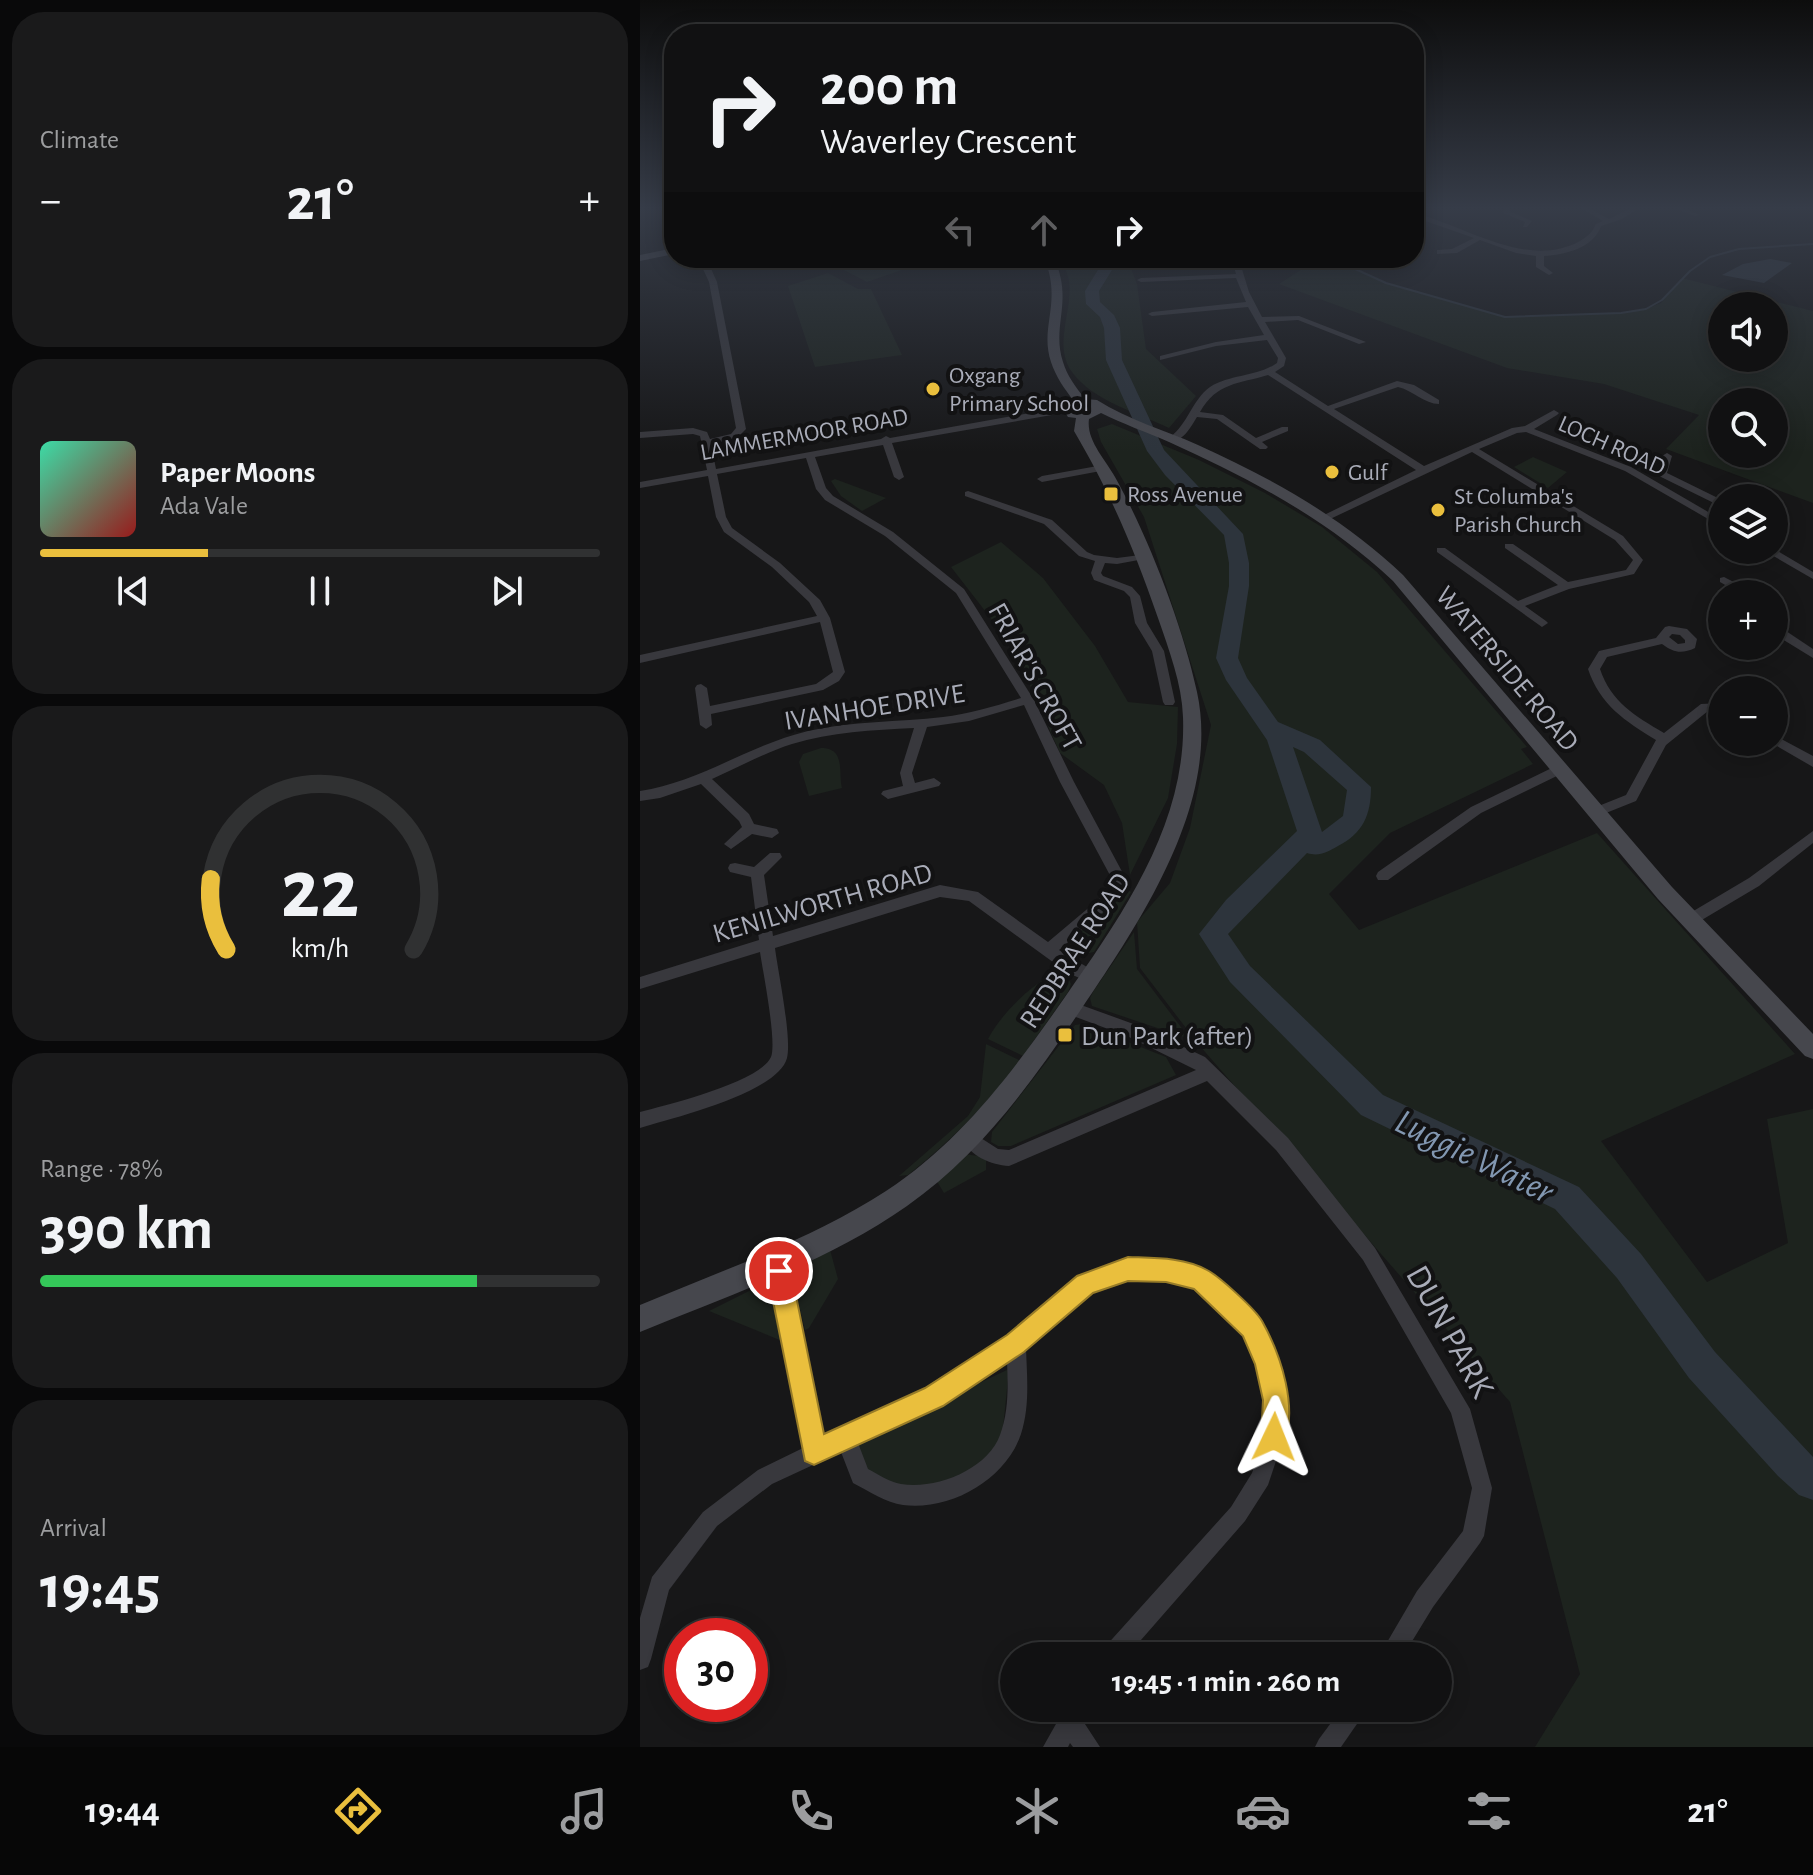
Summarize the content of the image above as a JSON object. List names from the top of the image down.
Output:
{
  "streets": {
    "main road": ["WATERSIDE ROAD", "REDBRAE ROAD"],
    "street": [
      "LAMMERMOOR ROAD",
      "LOCH ROAD",
      "FRIAR'S CROFT",
      "IVANHOE DRIVE",
      "KENILWORTH ROAD",
      "DUN PARK"
    ]
  },
  "crossings": [
    ["LAMMERMOOR ROAD", "WATERSIDE ROAD"],
    ["LAMMERMOOR ROAD", "FRIAR'S CROFT"],
    ["LAMMERMOOR ROAD", "REDBRAE ROAD"],
    ["WATERSIDE ROAD", "REDBRAE ROAD"],
    ["FRIAR'S CROFT", "IVANHOE DRIVE"],
    ["FRIAR'S CROFT", "KENILWORTH ROAD"],
    ["KENILWORTH ROAD", "REDBRAE ROAD"],
    ["REDBRAE ROAD", "DUN PARK"]
  ],
  "water": ["Luggie Water"],
  "places": {
    "other": ["Oxgang Primary School", "Gulf", "St Columba's Parish Church"],
    "transit": ["Ross Avenue", "Dun Park (after)"]
  },
  "page": {
    "tile": [
      "Climate",
      ["Range · 78%", "390 km"],
      ["Arrival", "19:45"]
    ],
    "turn": ["200 m", "Waverley Crescent"],
    "heat": ["−", "21°", "+"],
    "map_buttons": ["+", "−"],
    "song": ["Paper Moons", "Ada Vale"],
    "limit": "30",
    "trip": "19:45 · 1 min · 260 m",
    "tabs": ["19:44", "21°"],
    "gauge": ["22", "km/h"]
  }
}
